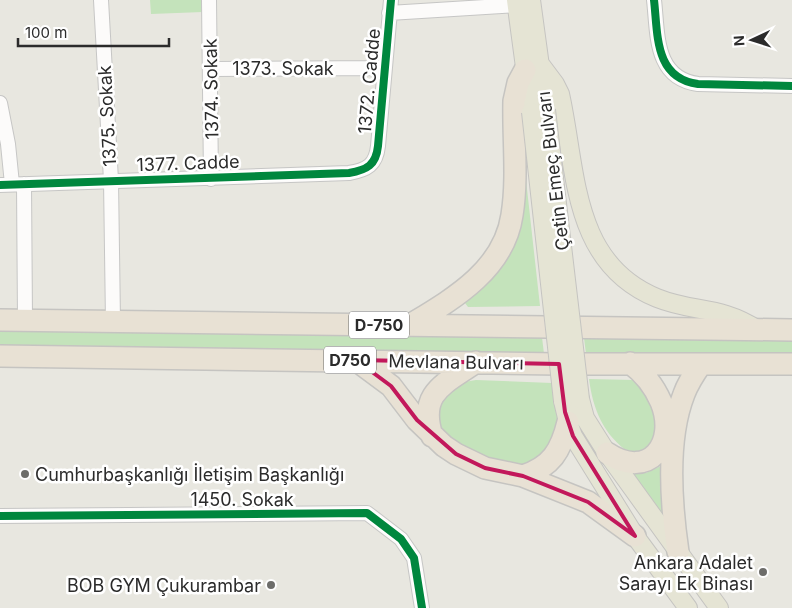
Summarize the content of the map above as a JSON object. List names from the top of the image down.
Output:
{
  "streets": {
    "highway": ["D-750", "D750", "Mevlana Bulvarı"],
    "main road": ["Çetin Emeç Bulvarı"],
    "street": [
      "1373. Sokak",
      "1372. Cadde",
      "1374. Sokak",
      "1375. Sokak",
      "1377. Cadde",
      "1450. Sokak"
    ]
  },
  "crossings": [
    ["1373. Sokak", "1372. Cadde"],
    ["1373. Sokak", "1374. Sokak"],
    ["1372. Cadde", "1377. Cadde"],
    ["1374. Sokak", "1377. Cadde"],
    ["1375. Sokak", "1377. Cadde"],
    ["1375. Sokak", "Mevlana Bulvarı"]
  ],
  "places": ["Cumhurbaşkanlığı İletişim Başkanlığı", "Ankara Adalet Sarayı Ek Binası", "BOB GYM Çukurambar"],
  "scale_bar": "100 m",
  "north": "left"
}
